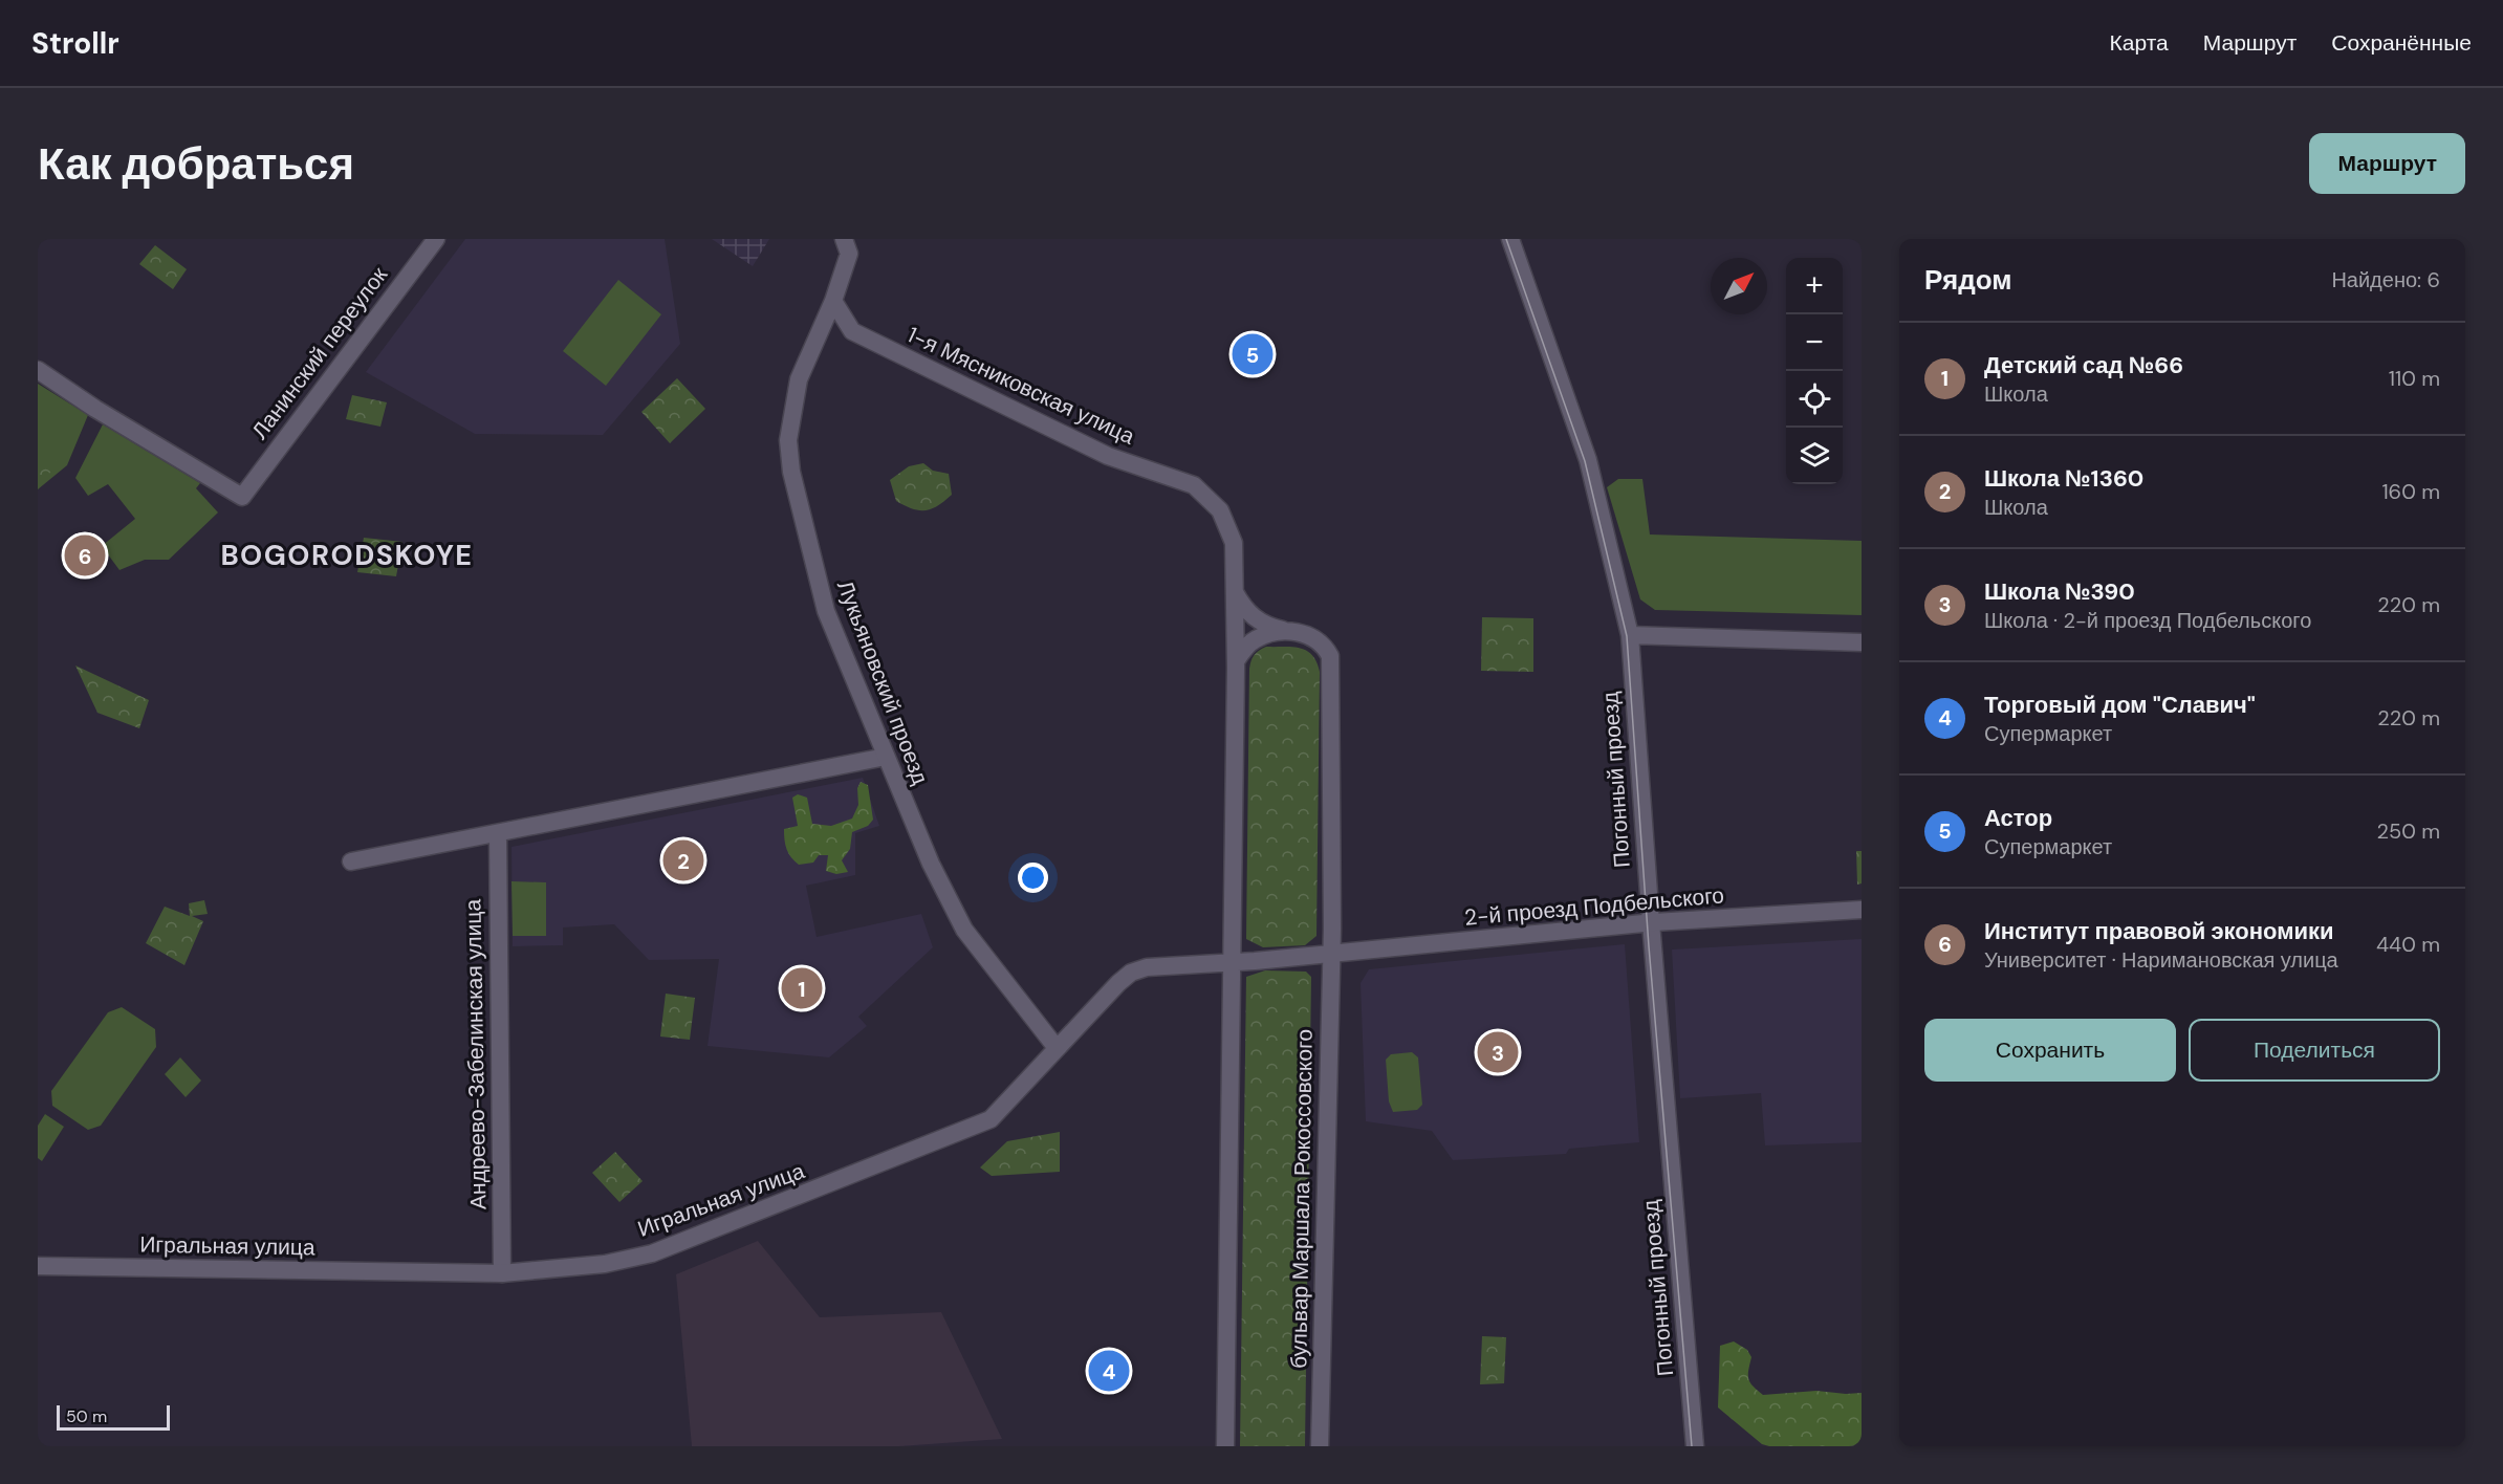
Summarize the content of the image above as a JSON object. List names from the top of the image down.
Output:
{
  "streets": {
    "street": [
      "Ланинский переулок",
      "1-я Мясниковская улица",
      "Лукьяновский проезд",
      "Погонный проезд",
      "2-й проезд Подбельского",
      "Андреево-Забелинская улица",
      "бульвар Маршала Рокоссовского",
      "Игральная улица"
    ]
  },
  "crossings": [
    ["1-я Мясниковская улица", "Лукьяновский проезд"],
    ["1-я Мясниковская улица", "бульвар Маршала Рокоссовского"],
    ["Лукьяновский проезд", "Игральная улица"],
    ["Погонный проезд", "2-й проезд Подбельского"],
    ["2-й проезд Подбельского", "бульвар Маршала Рокоссовского"],
    ["Андреево-Забелинская улица", "Игральная улица"]
  ],
  "districts": ["BOGORODSKOYE"],
  "scale_bar": "50 m",
  "north": "top right",
  "page": {
    "header": "Strollr",
    "nav": ["Карта", "Маршрут", "Сохранённые"],
    "buttons": [
      "Маршрут",
      ["Сохранить", "Поделиться"]
    ],
    "title": "Как добраться",
    "heading": ["Рядом", "Найдено: 6"],
    "map_buttons": ["+", "−"],
    "list": [
      {
        "mark": "1",
        "name": "Детский сад №66",
        "note": "Школа",
        "value": "110 m"
      },
      {
        "mark": "2",
        "name": "Школа №1360",
        "note": "Школа",
        "value": "160 m"
      },
      {
        "mark": "3",
        "name": "Школа №390",
        "note": "Школа · 2-й проезд Подбельского",
        "value": "220 m"
      },
      {
        "mark": "4",
        "name": "Торговый дом \"Славич\"",
        "note": "Супермаркет",
        "value": "220 m"
      },
      {
        "mark": "5",
        "name": "Астор",
        "note": "Супермаркет",
        "value": "250 m"
      },
      {
        "mark": "6",
        "name": "Институт правовой экономики",
        "note": "Университет · Наримановская улица",
        "value": "440 m"
      }
    ],
    "pins": [
      "5",
      "6",
      "2",
      "1",
      "3",
      "4"
    ],
    "scale": "50 m"
  }
}
